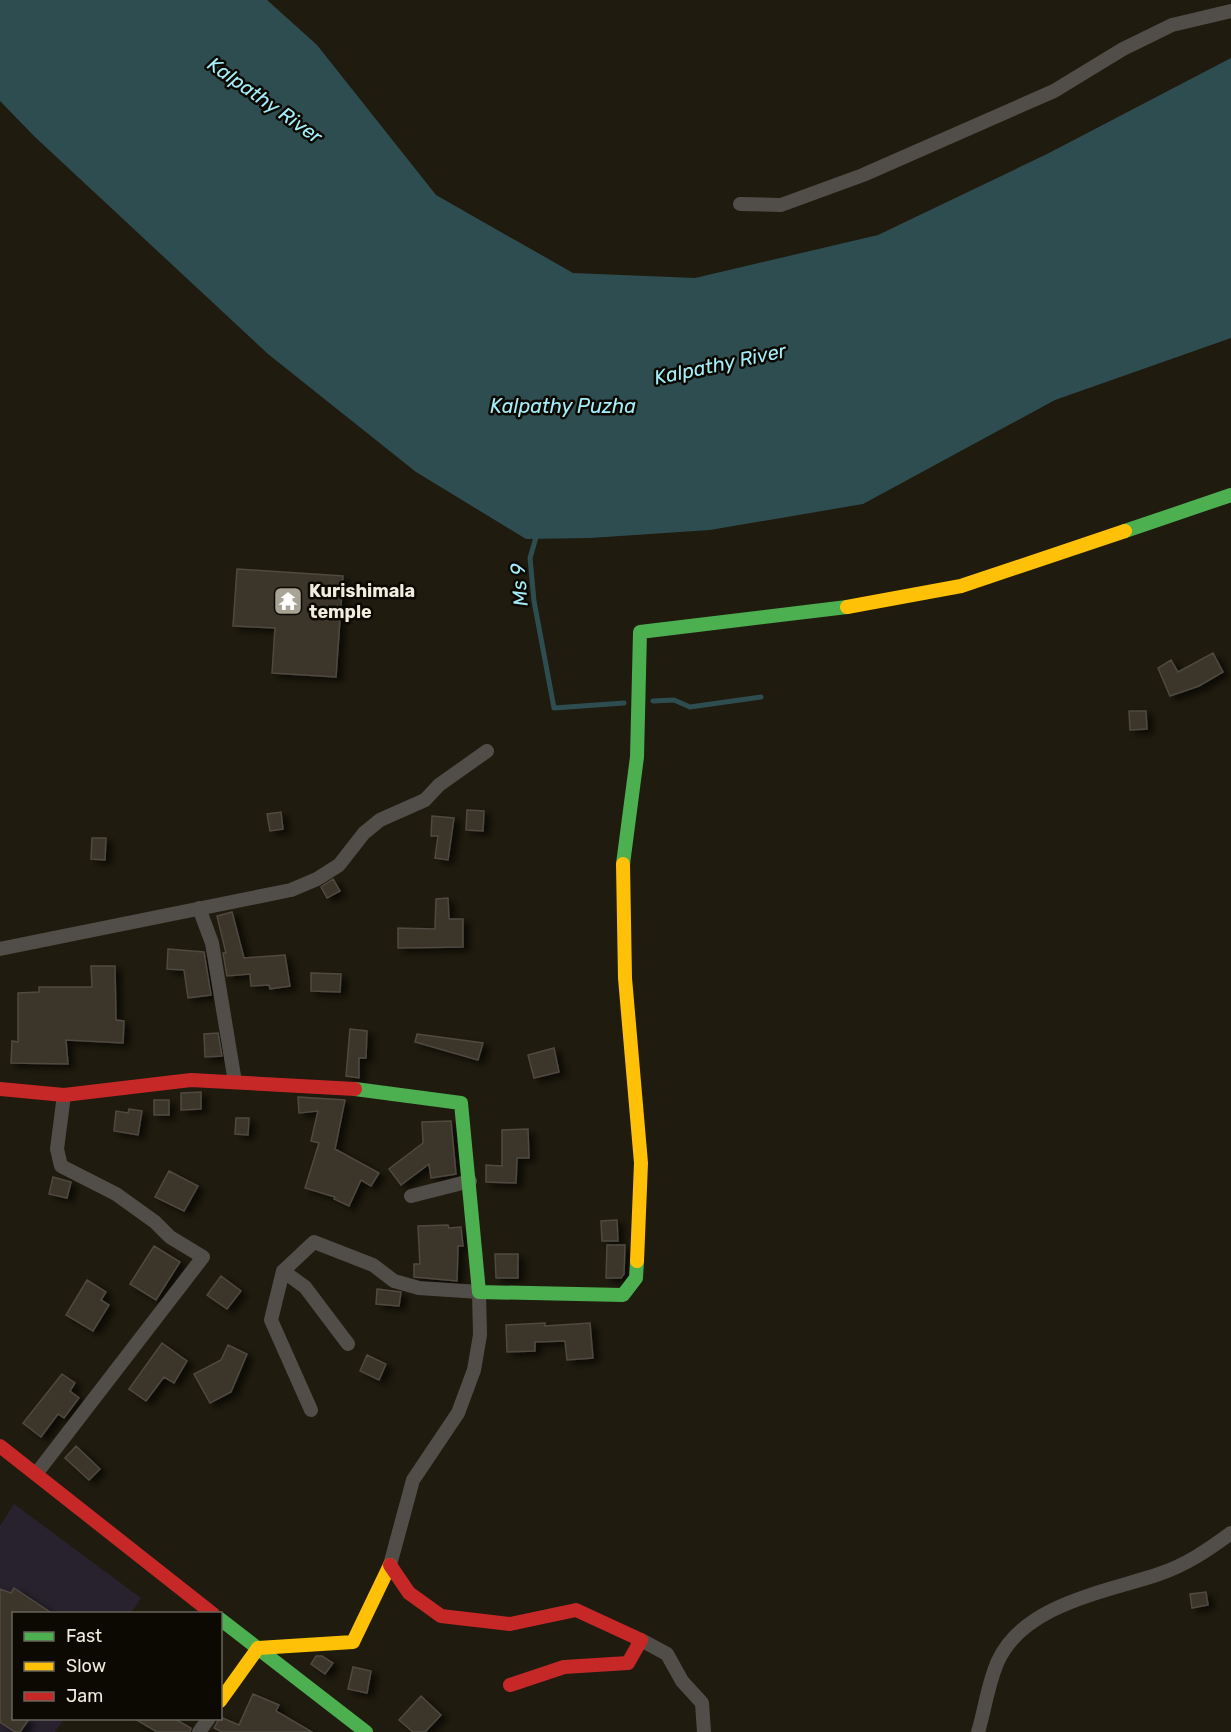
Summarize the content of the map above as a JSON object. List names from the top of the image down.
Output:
{
  "water": ["Kalpathy River", "Kalpathy Puzha", "Ms 9"],
  "places": {
    "temple": ["Kurishimala temple"]
  },
  "legend": ["Fast", "Slow", "Jam"]
}
